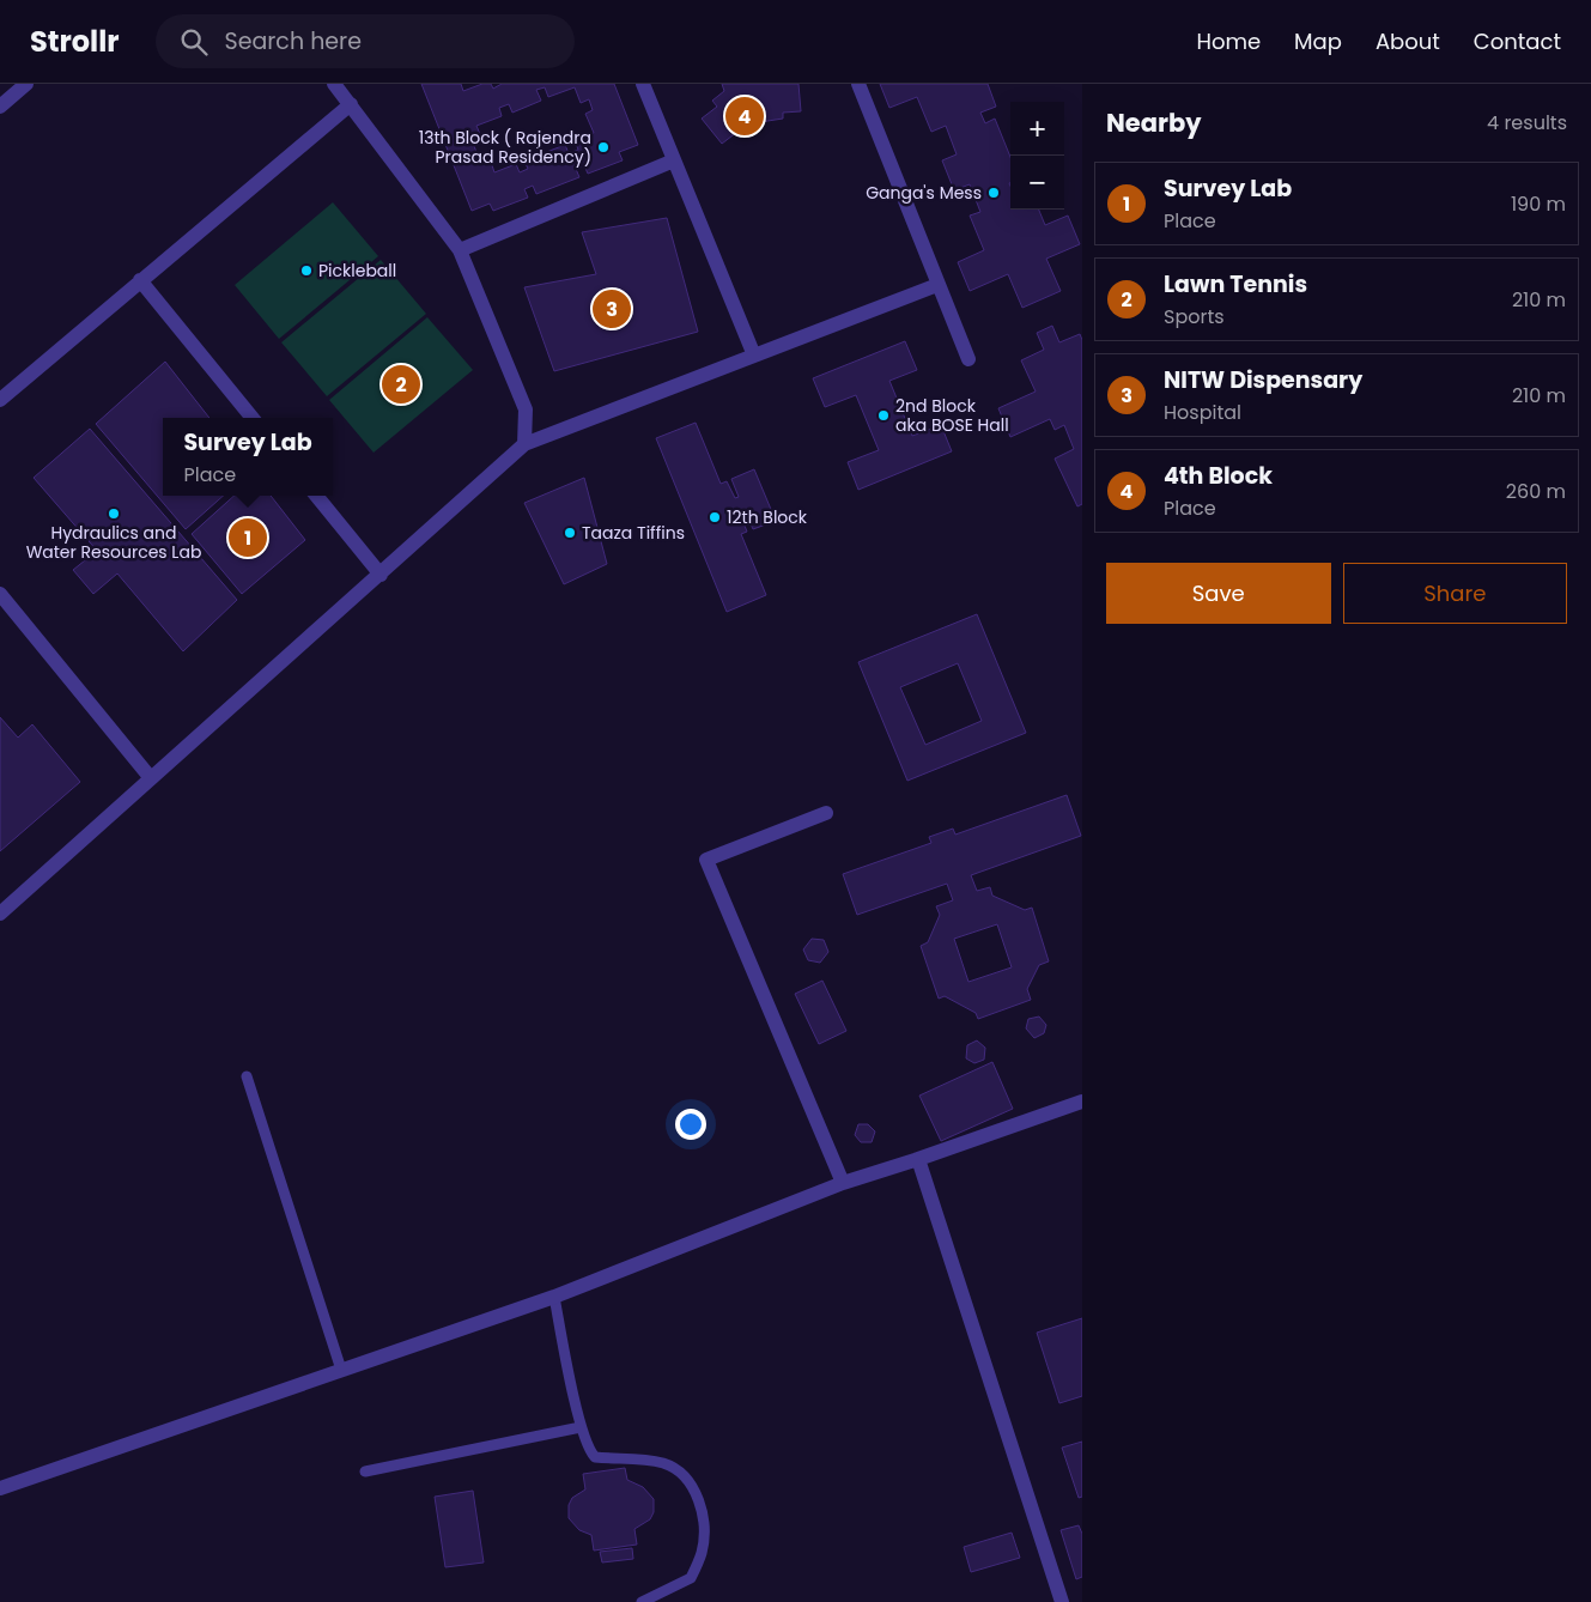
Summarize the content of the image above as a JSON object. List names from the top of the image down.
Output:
{
  "places": [
    "13th Block ( Rajendra Prasad Residency)",
    "Ganga's Mess",
    "Pickleball",
    "2nd Block aka BOSE Hall",
    "Hydraulics and Water Resources Lab",
    "12th Block",
    "Taaza Tiffins"
  ],
  "page": {
    "header": "Strollr",
    "search": "Search here",
    "nav": [
      "Home",
      "Map",
      "About",
      "Contact"
    ],
    "heading": ["Nearby", "4 results"],
    "pins": [
      "4",
      "3",
      "2",
      "1"
    ],
    "map_buttons": ["+", "−"],
    "list": [
      {
        "mark": "1",
        "name": "Survey Lab",
        "note": "Place",
        "value": "190 m"
      },
      {
        "mark": "2",
        "name": "Lawn Tennis",
        "note": "Sports",
        "value": "210 m"
      },
      {
        "mark": "3",
        "name": "NITW Dispensary",
        "note": "Hospital",
        "value": "210 m"
      },
      {
        "mark": "4",
        "name": "4th Block",
        "note": "Place",
        "value": "260 m"
      }
    ],
    "popup": ["Survey Lab", "Place"],
    "buttons": ["Save", "Share"]
  }
}
